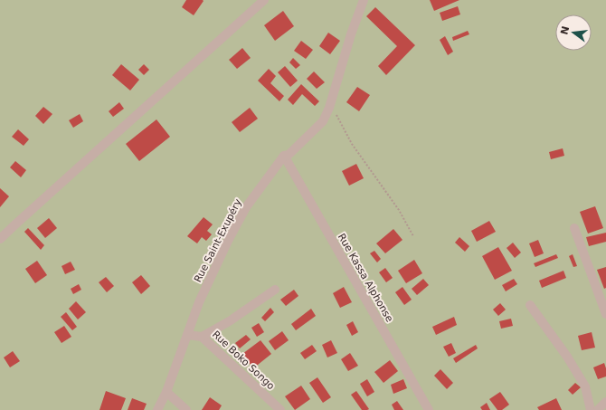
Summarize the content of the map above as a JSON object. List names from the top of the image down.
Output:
{
  "streets": {
    "street": ["Rue Saint-Exupéry", "Rue Kassa Alphonse", "Rue Boko Songo"]
  },
  "crossings": [
    ["Rue Saint-Exupéry", "Rue Kassa Alphonse"],
    ["Rue Saint-Exupéry", "Rue Boko Songo"]
  ],
  "north": "left"
}
